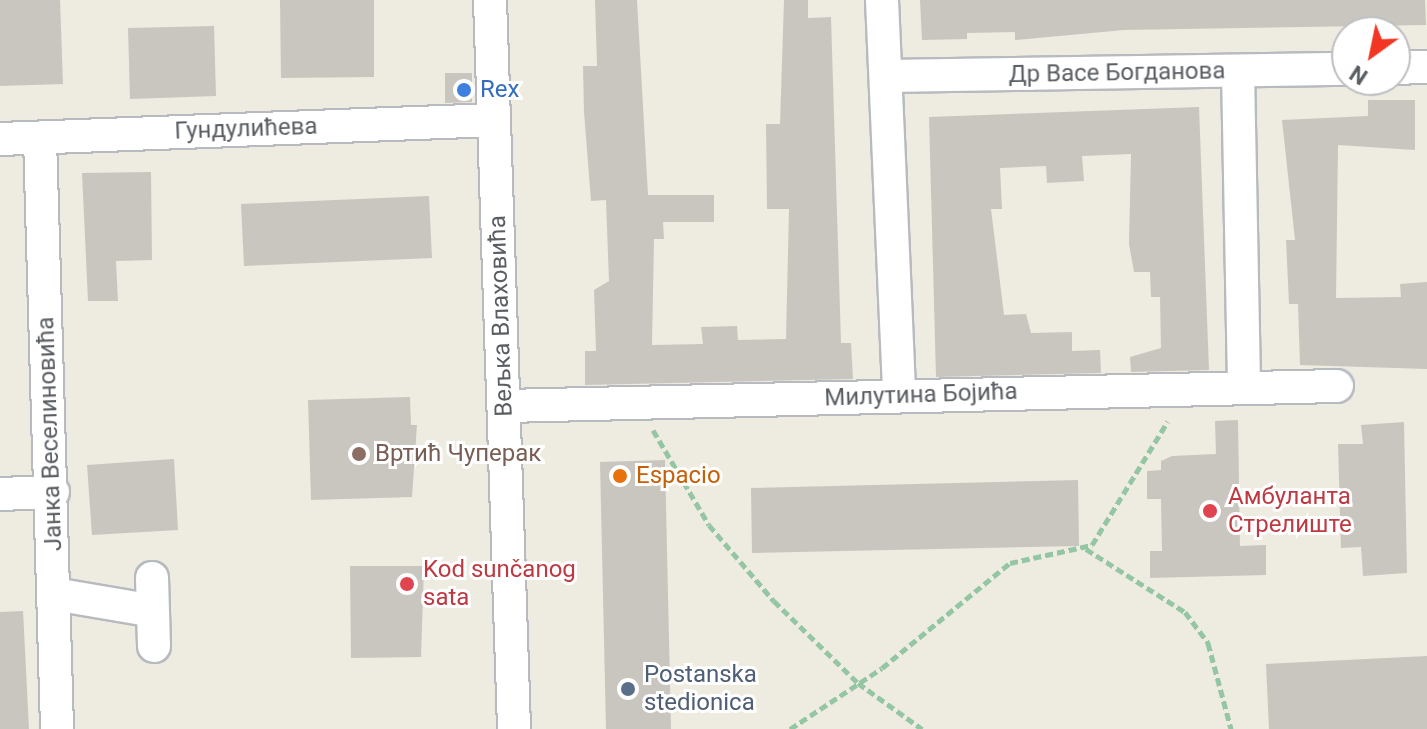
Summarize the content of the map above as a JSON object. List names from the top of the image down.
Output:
{
  "streets": {
    "street": [
      "Др Васе Богданова",
      "Гундулићева",
      "Вељка Влаховића",
      "Милутина Бојића",
      "Јанка Веселиновића"
    ]
  },
  "crossings": [
    ["Гундулићева", "Вељка Влаховића"],
    ["Гундулићева", "Јанка Веселиновића"],
    ["Вељка Влаховића", "Милутина Бојића"]
  ],
  "places": [
    "Rex",
    "Вртић Чуперак",
    "Espacio",
    "Амбуланта Стрелиште",
    "Kod sunčanog sata",
    "Postanska stedionica"
  ],
  "north": "bottom left"
}
